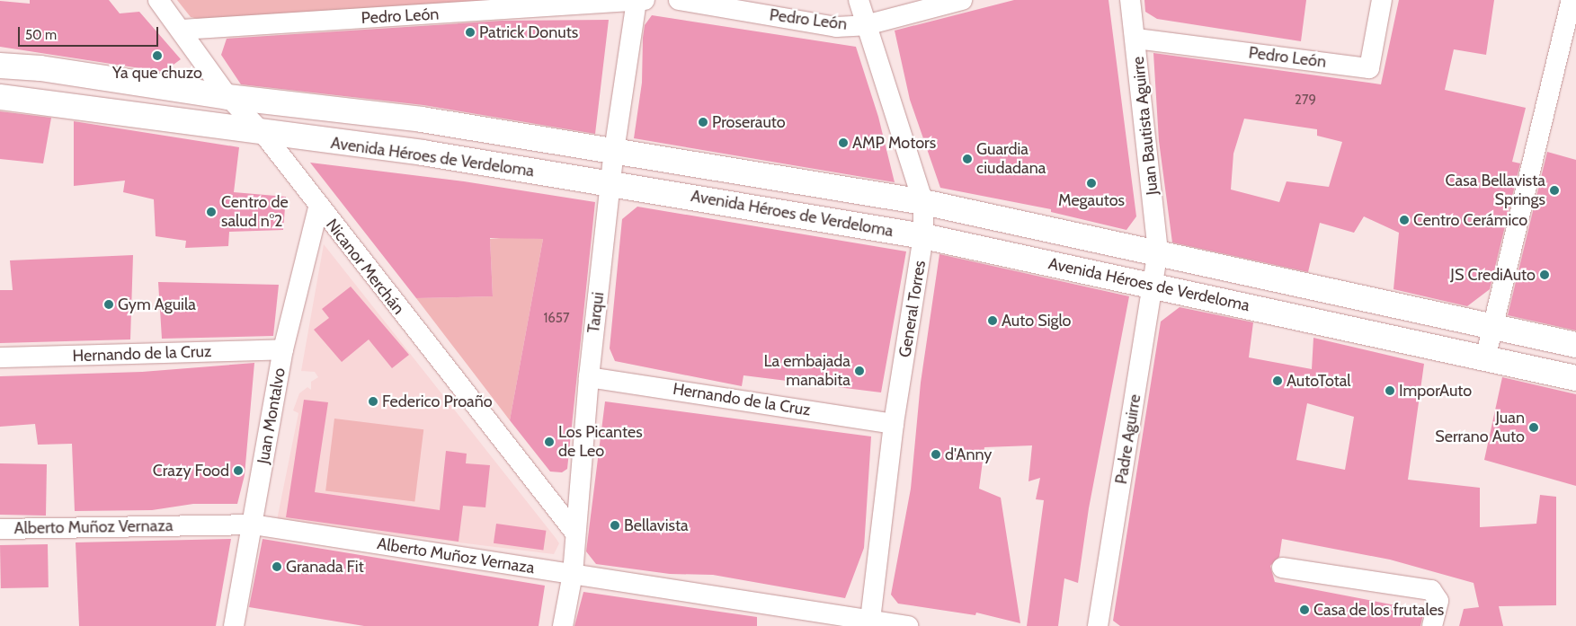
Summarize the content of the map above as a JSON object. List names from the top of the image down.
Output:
{
  "streets": {
    "main road": ["Avenida Héroes de Verdeloma"],
    "street": [
      "Pedro León",
      "Juan Bautista Aguirre",
      "Nicanor Merchán",
      "General Torres",
      "Tarqui",
      "Hernando de la Cruz",
      "Juan Montalvo",
      "Padre Aguirre",
      "Alberto Muñoz Vernaza"
    ]
  },
  "crossings": [
    ["Pedro León", "Juan Bautista Aguirre"],
    ["Pedro León", "Nicanor Merchán"],
    ["Pedro León", "General Torres"],
    ["Pedro León", "Tarqui"],
    ["Juan Bautista Aguirre", "Avenida Héroes de Verdeloma"],
    ["Juan Bautista Aguirre", "Padre Aguirre"],
    ["Avenida Héroes de Verdeloma", "Nicanor Merchán"],
    ["Avenida Héroes de Verdeloma", "General Torres"],
    ["Avenida Héroes de Verdeloma", "Tarqui"],
    ["Avenida Héroes de Verdeloma", "Padre Aguirre"],
    ["Nicanor Merchán", "Tarqui"],
    ["Nicanor Merchán", "Juan Montalvo"],
    ["General Torres", "Hernando de la Cruz"],
    ["General Torres", "Alberto Muñoz Vernaza"],
    ["Tarqui", "Hernando de la Cruz"],
    ["Tarqui", "Alberto Muñoz Vernaza"],
    ["Hernando de la Cruz", "Juan Montalvo"],
    ["Juan Montalvo", "Alberto Muñoz Vernaza"]
  ],
  "places": [
    "Patrick Donuts",
    "Ya que chuzo",
    "Proserauto",
    "AMP Motors",
    "Guardia ciudadana",
    "Megautos",
    "Casa Bellavista Springs",
    "Centro de salud n°2",
    "Centro Cerámico",
    "JS CrediAuto",
    "Gym Aguila",
    "Auto Siglo",
    "La embajada manabita",
    "AutoTotal",
    "ImporAuto",
    "Federico Proaño",
    "Juan Serrano Auto",
    "Los Picantes de Leo",
    "d'Anny",
    "Crazy Food",
    "Bellavista",
    "Granada Fit",
    "Casa de los frutales"
  ],
  "house_numbers": ["279", "1657"],
  "scale_bar": "50 m"
}
